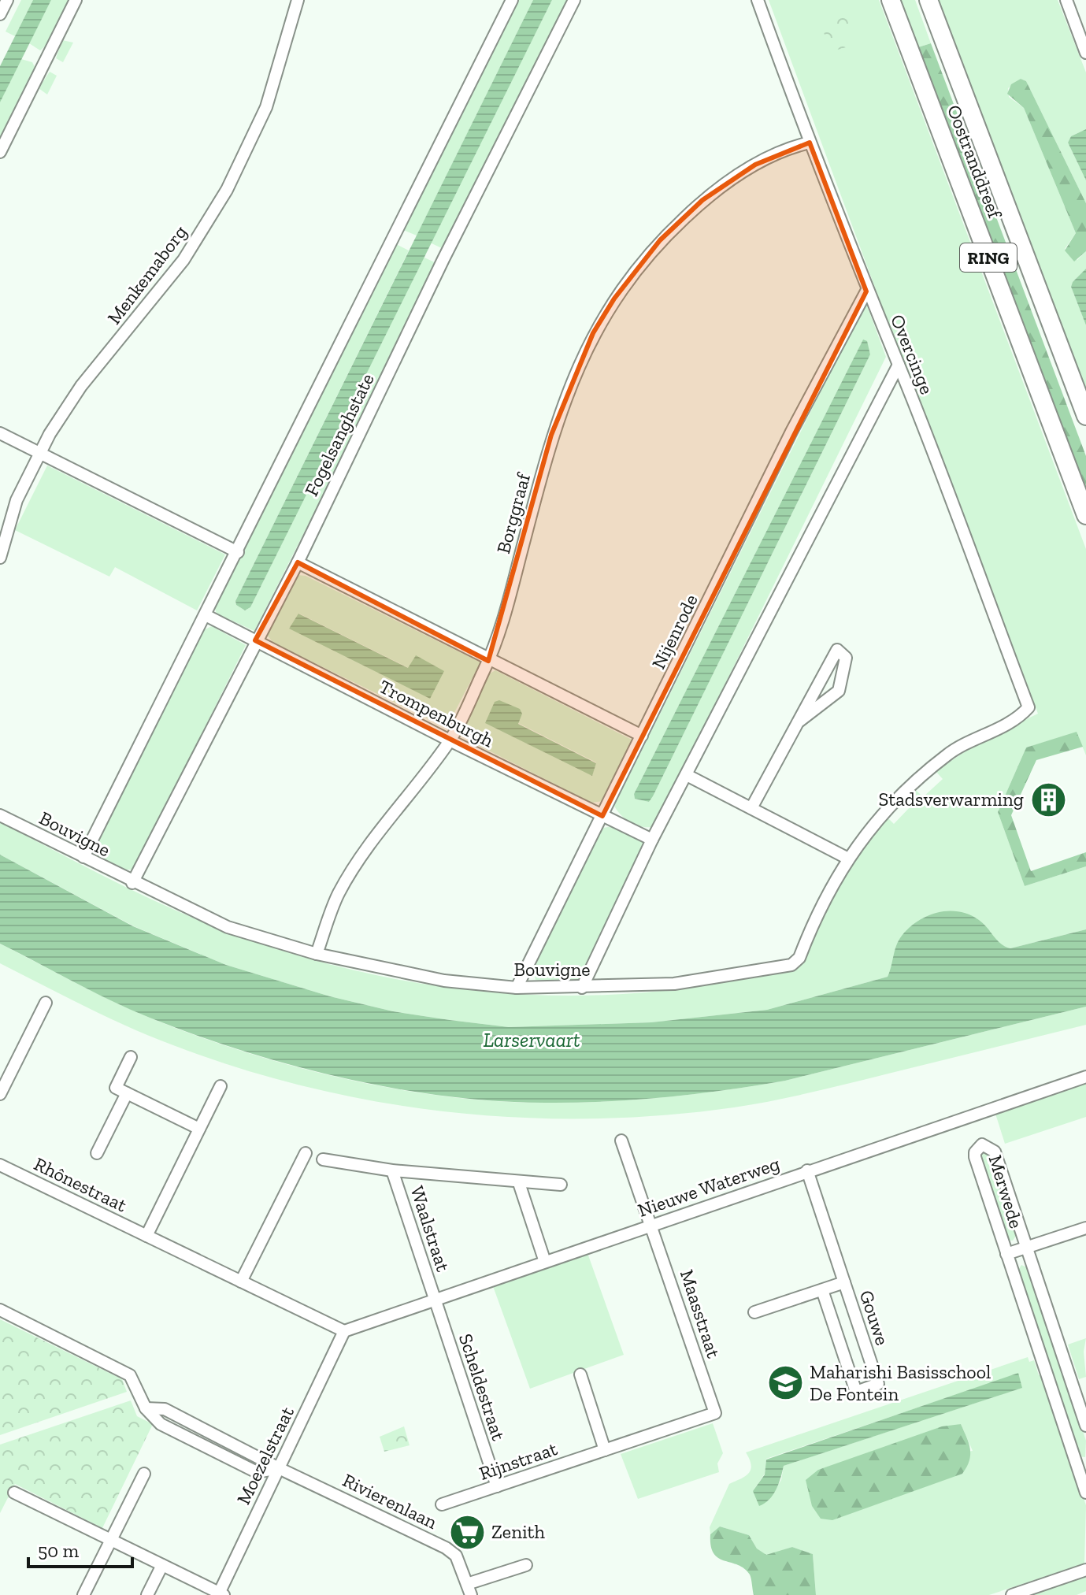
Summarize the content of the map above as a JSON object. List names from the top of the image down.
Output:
{
  "streets": {
    "main road": ["Oostranddreef", "RING"],
    "street": [
      "Menkemaborg",
      "Overcinge",
      "Fogelsanghstate",
      "Borggraaf",
      "Nijenrode",
      "Trompenburgh",
      "Bouvigne",
      "Rhônestraat",
      "Nieuwe Waterweg",
      "Merwede",
      "Waalstraat",
      "Maasstraat",
      "Gouwe",
      "Scheldestraat",
      "Moezelstraat",
      "Rijnstraat",
      "Rivierenlaan"
    ]
  },
  "crossings": [
    ["Overcinge", "Borggraaf"],
    ["Overcinge", "Nijenrode"],
    ["Overcinge", "Bouvigne"],
    ["Fogelsanghstate", "Trompenburgh"],
    ["Fogelsanghstate", "Bouvigne"],
    ["Borggraaf", "Trompenburgh"],
    ["Borggraaf", "Bouvigne"],
    ["Nijenrode", "Trompenburgh"],
    ["Nijenrode", "Bouvigne"],
    ["Rhônestraat", "Nieuwe Waterweg"],
    ["Rhônestraat", "Moezelstraat"],
    ["Nieuwe Waterweg", "Waalstraat"],
    ["Nieuwe Waterweg", "Maasstraat"],
    ["Nieuwe Waterweg", "Gouwe"],
    ["Nieuwe Waterweg", "Scheldestraat"],
    ["Nieuwe Waterweg", "Moezelstraat"],
    ["Waalstraat", "Scheldestraat"],
    ["Maasstraat", "Rijnstraat"],
    ["Scheldestraat", "Rijnstraat"],
    ["Moezelstraat", "Rivierenlaan"]
  ],
  "water": ["Larservaart"],
  "places": {
    "building": ["Stadsverwarming"],
    "school or university": ["Maharishi Basisschool De Fontein"],
    "supermarket": ["Zenith"]
  },
  "scale_bar": "50 m"
}
